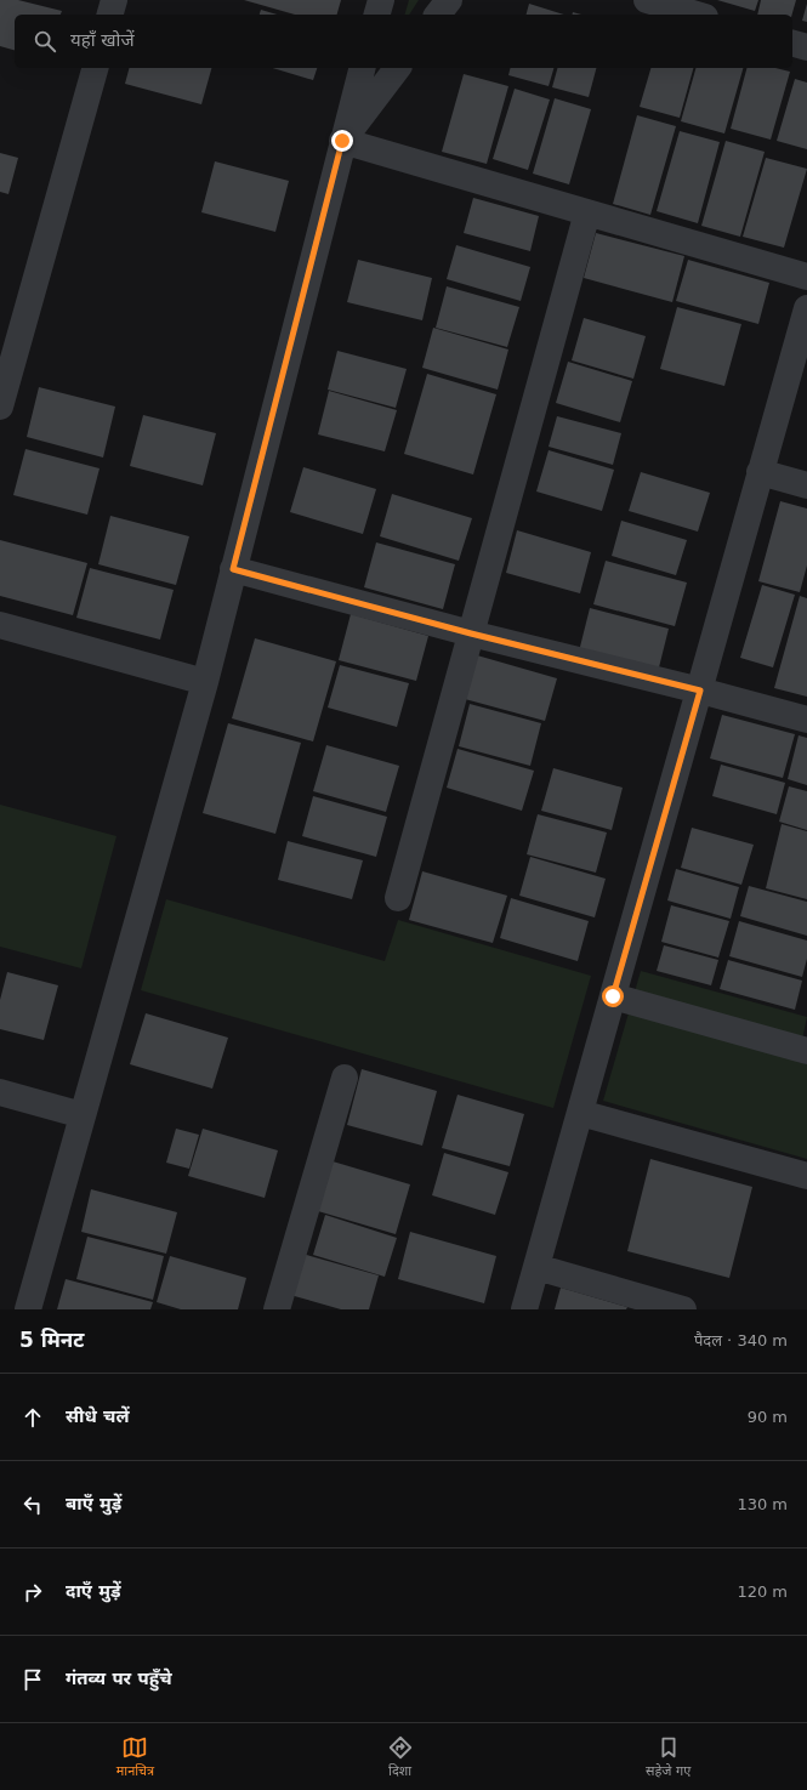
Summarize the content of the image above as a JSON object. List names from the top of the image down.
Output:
{
  "page": {
    "search": "यहाँ खोजें",
    "heading": ["5 मिनट", "पैदल · 340 m"],
    "list": [
      ["सीधे चलें", "90 m"],
      ["बाएँ मुड़ें", "130 m"],
      ["दाएँ मुड़ें", "120 m"],
      "गंतव्य पर पहुँचे"
    ],
    "nav": ["मानचित्र", "दिशा", "सहेजे गए"]
  }
}
